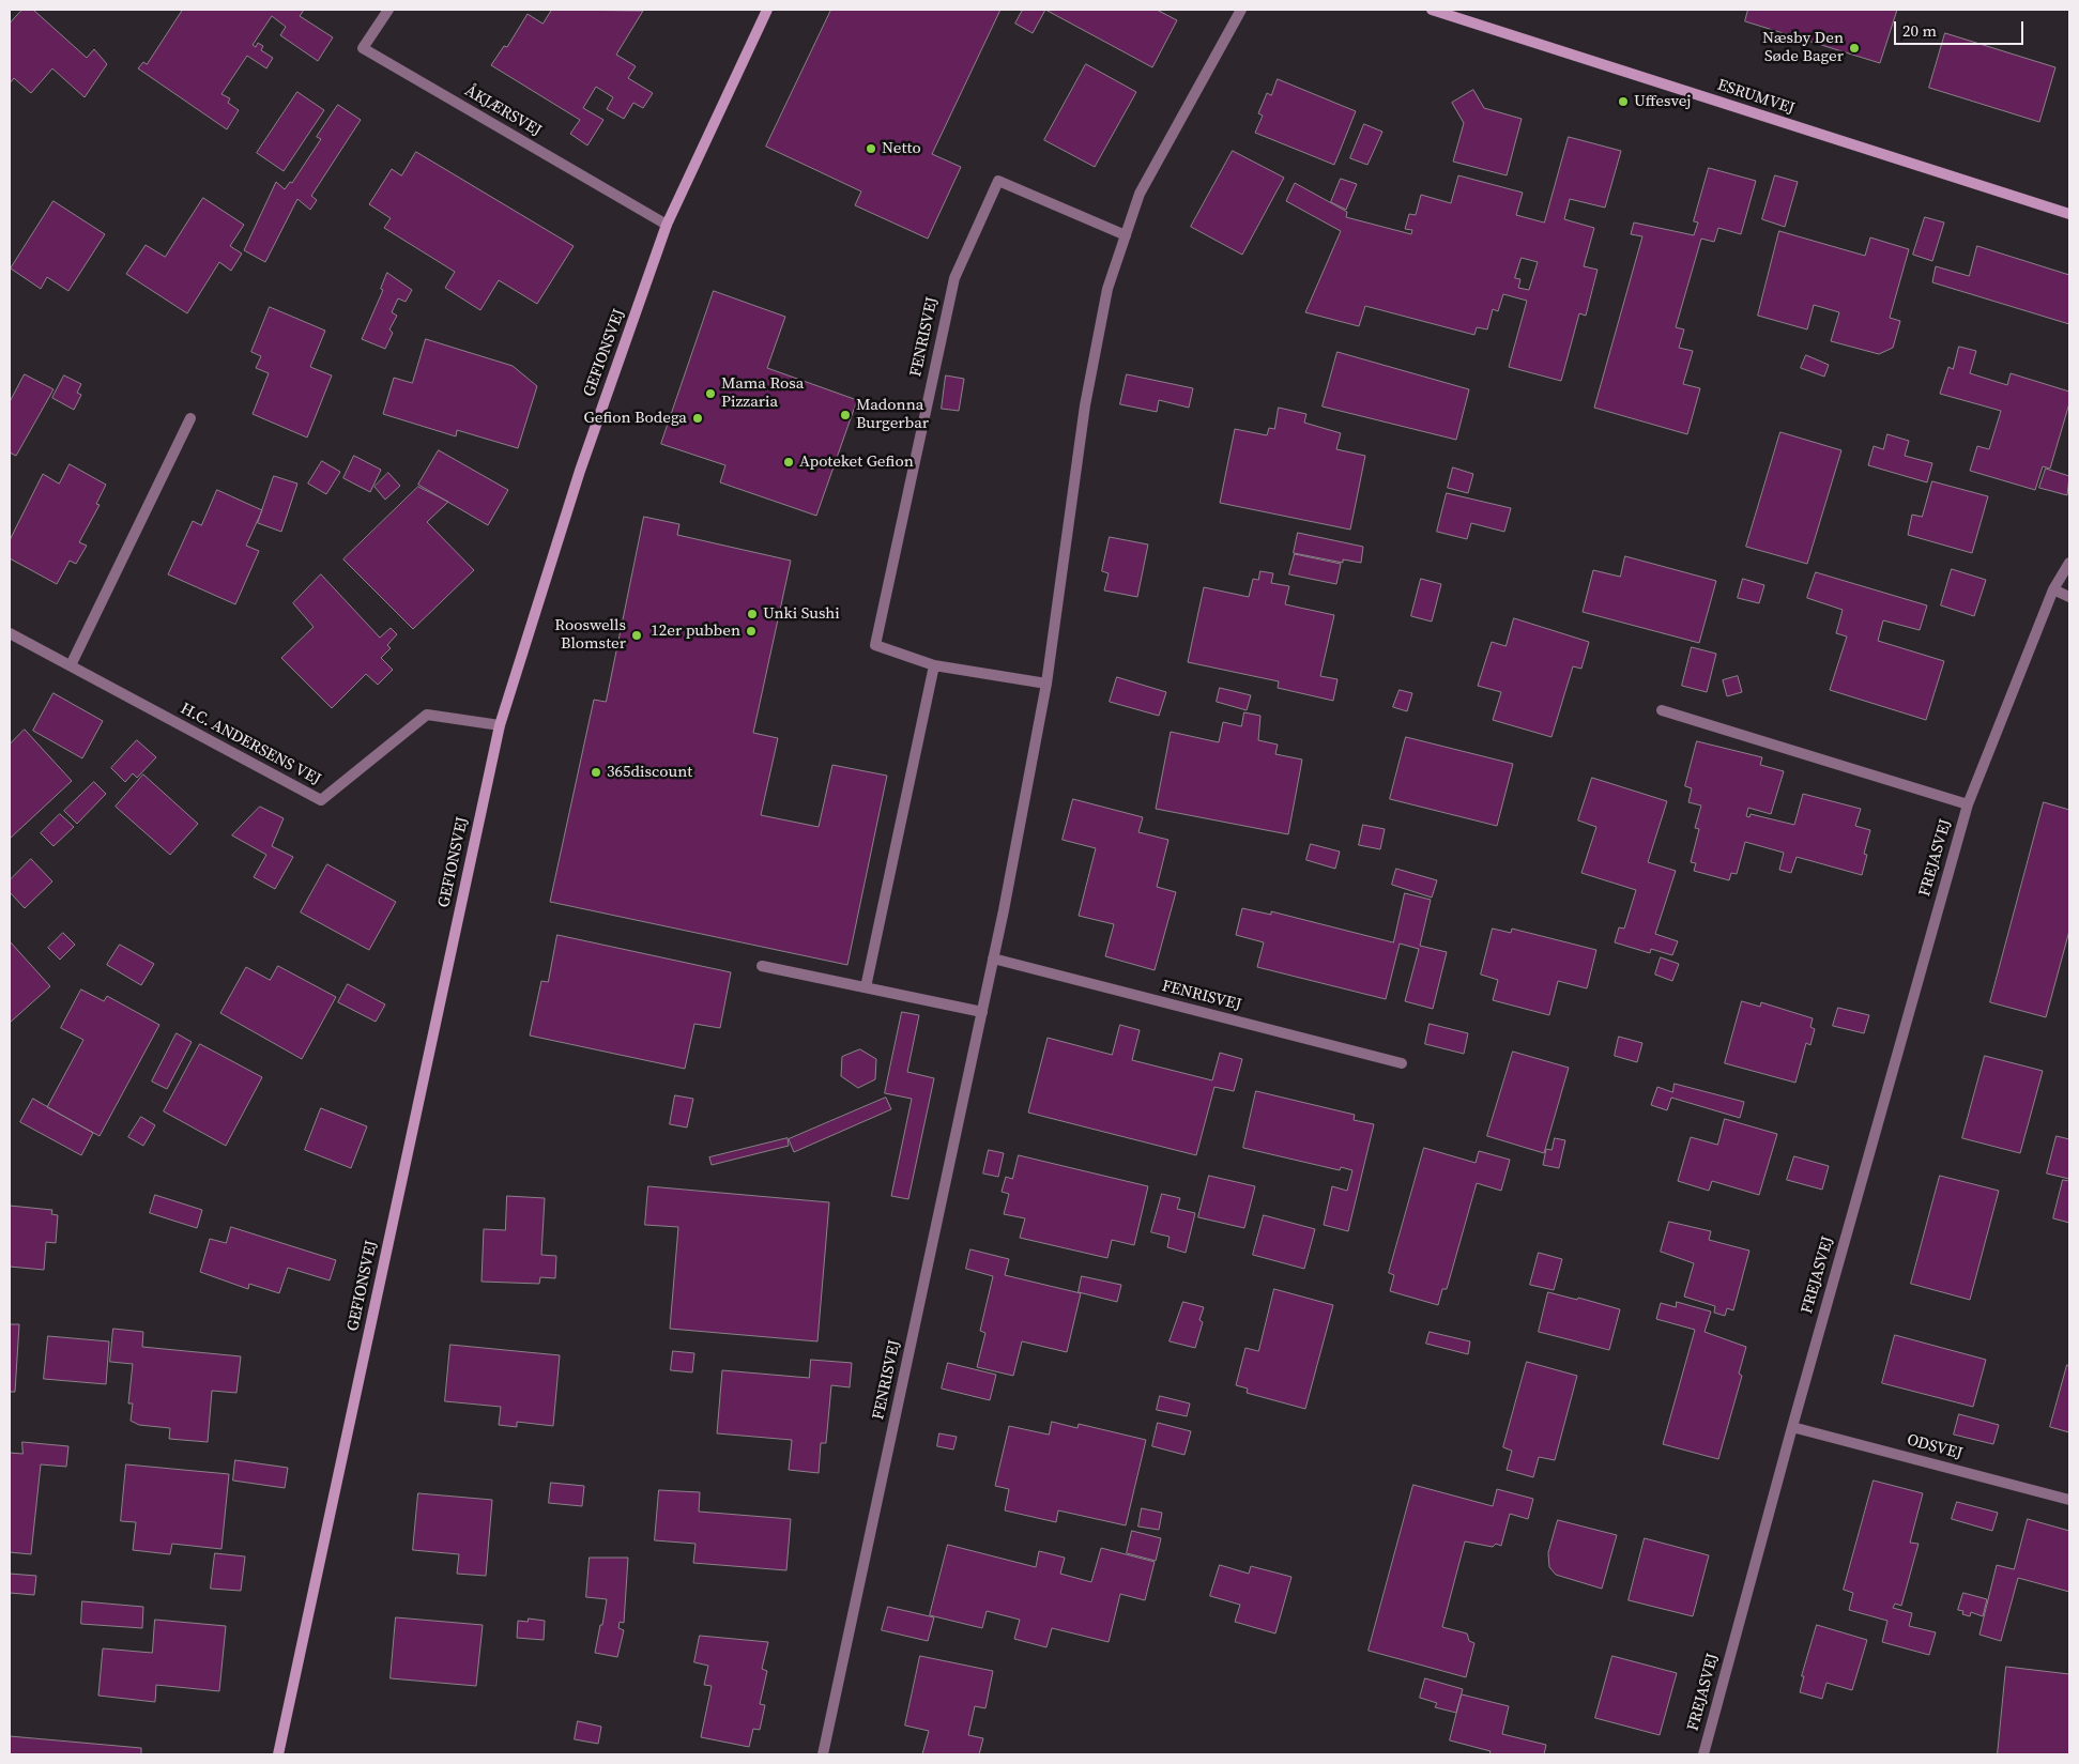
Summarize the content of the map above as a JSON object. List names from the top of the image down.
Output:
{
  "streets": {
    "main road": ["ESRUMVEJ", "GEFIONSVEJ"],
    "street": [
      "ÅKJÆRSVEJ",
      "FENRISVEJ",
      "H.C. ANDERSENS VEJ",
      "FREJASVEJ",
      "ODSVEJ"
    ]
  },
  "crossings": [
    ["ÅKJÆRSVEJ", "GEFIONSVEJ"],
    ["GEFIONSVEJ", "H.C. ANDERSENS VEJ"],
    ["FREJASVEJ", "ODSVEJ"]
  ],
  "places": [
    "Næsby Den Søde Bager",
    "Uffesvej",
    "Netto",
    "Mama Rosa Pizzaria",
    "Madonna Burgerbar",
    "Gefion Bodega",
    "Apoteket Gefion",
    "Unki Sushi",
    "12er pubben",
    "Rooswells Blomster",
    "365discount"
  ],
  "scale_bar": "20 m"
}
